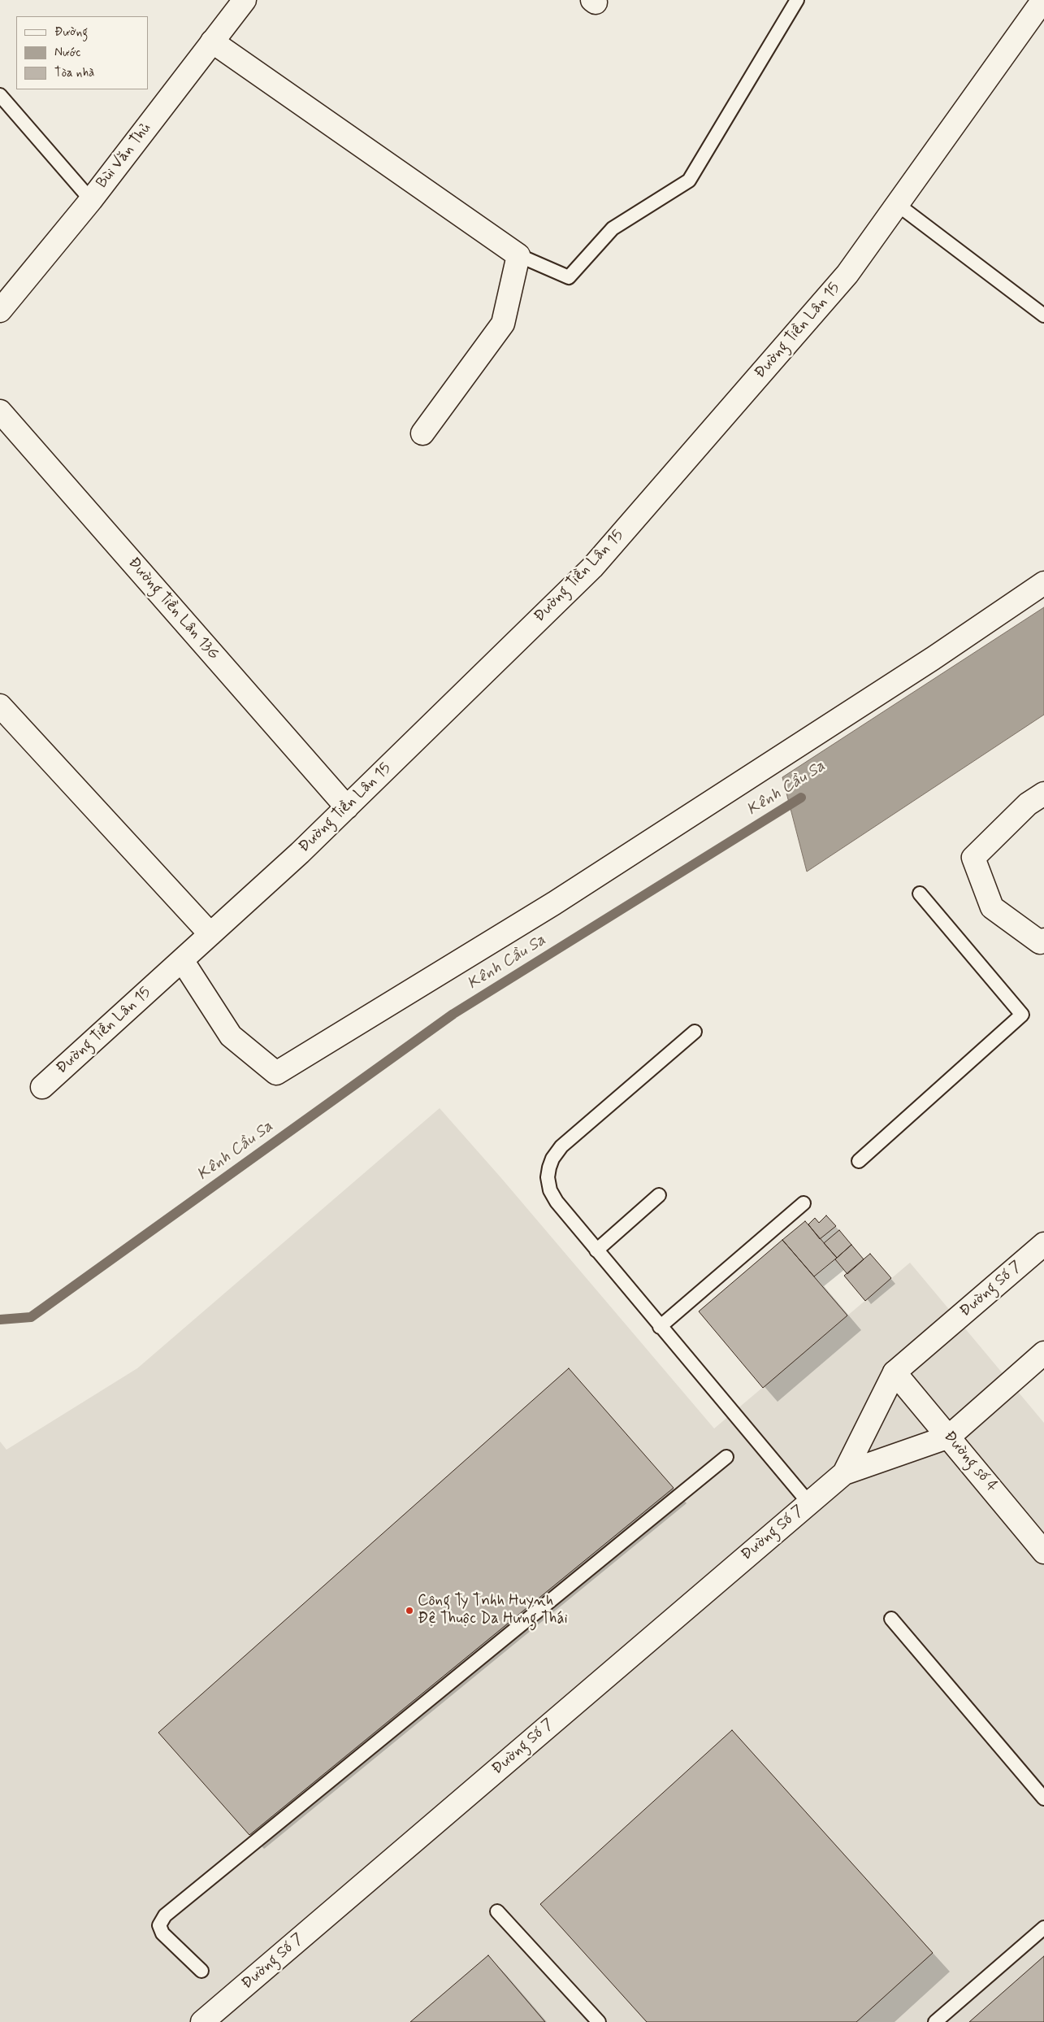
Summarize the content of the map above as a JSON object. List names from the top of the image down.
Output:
{
  "streets": {
    "street": [
      "Bùi Văn Thủ",
      "Đường Tiền Lân 15",
      "Đường Tiền Lân 13G",
      "Đường Số 7",
      "Đường số 4"
    ]
  },
  "crossings": [
    ["Đường Tiền Lân 15", "Đường Tiền Lân 13G"],
    ["Đường Số 7", "Đường số 4"]
  ],
  "water": ["Kênh Cầu Sa"],
  "places": ["Công Ty Tnhh Huynh Đệ Thuộc Da Hưng Thái"],
  "legend": ["Đường", "Nước", "Tòa nhà"]
}
